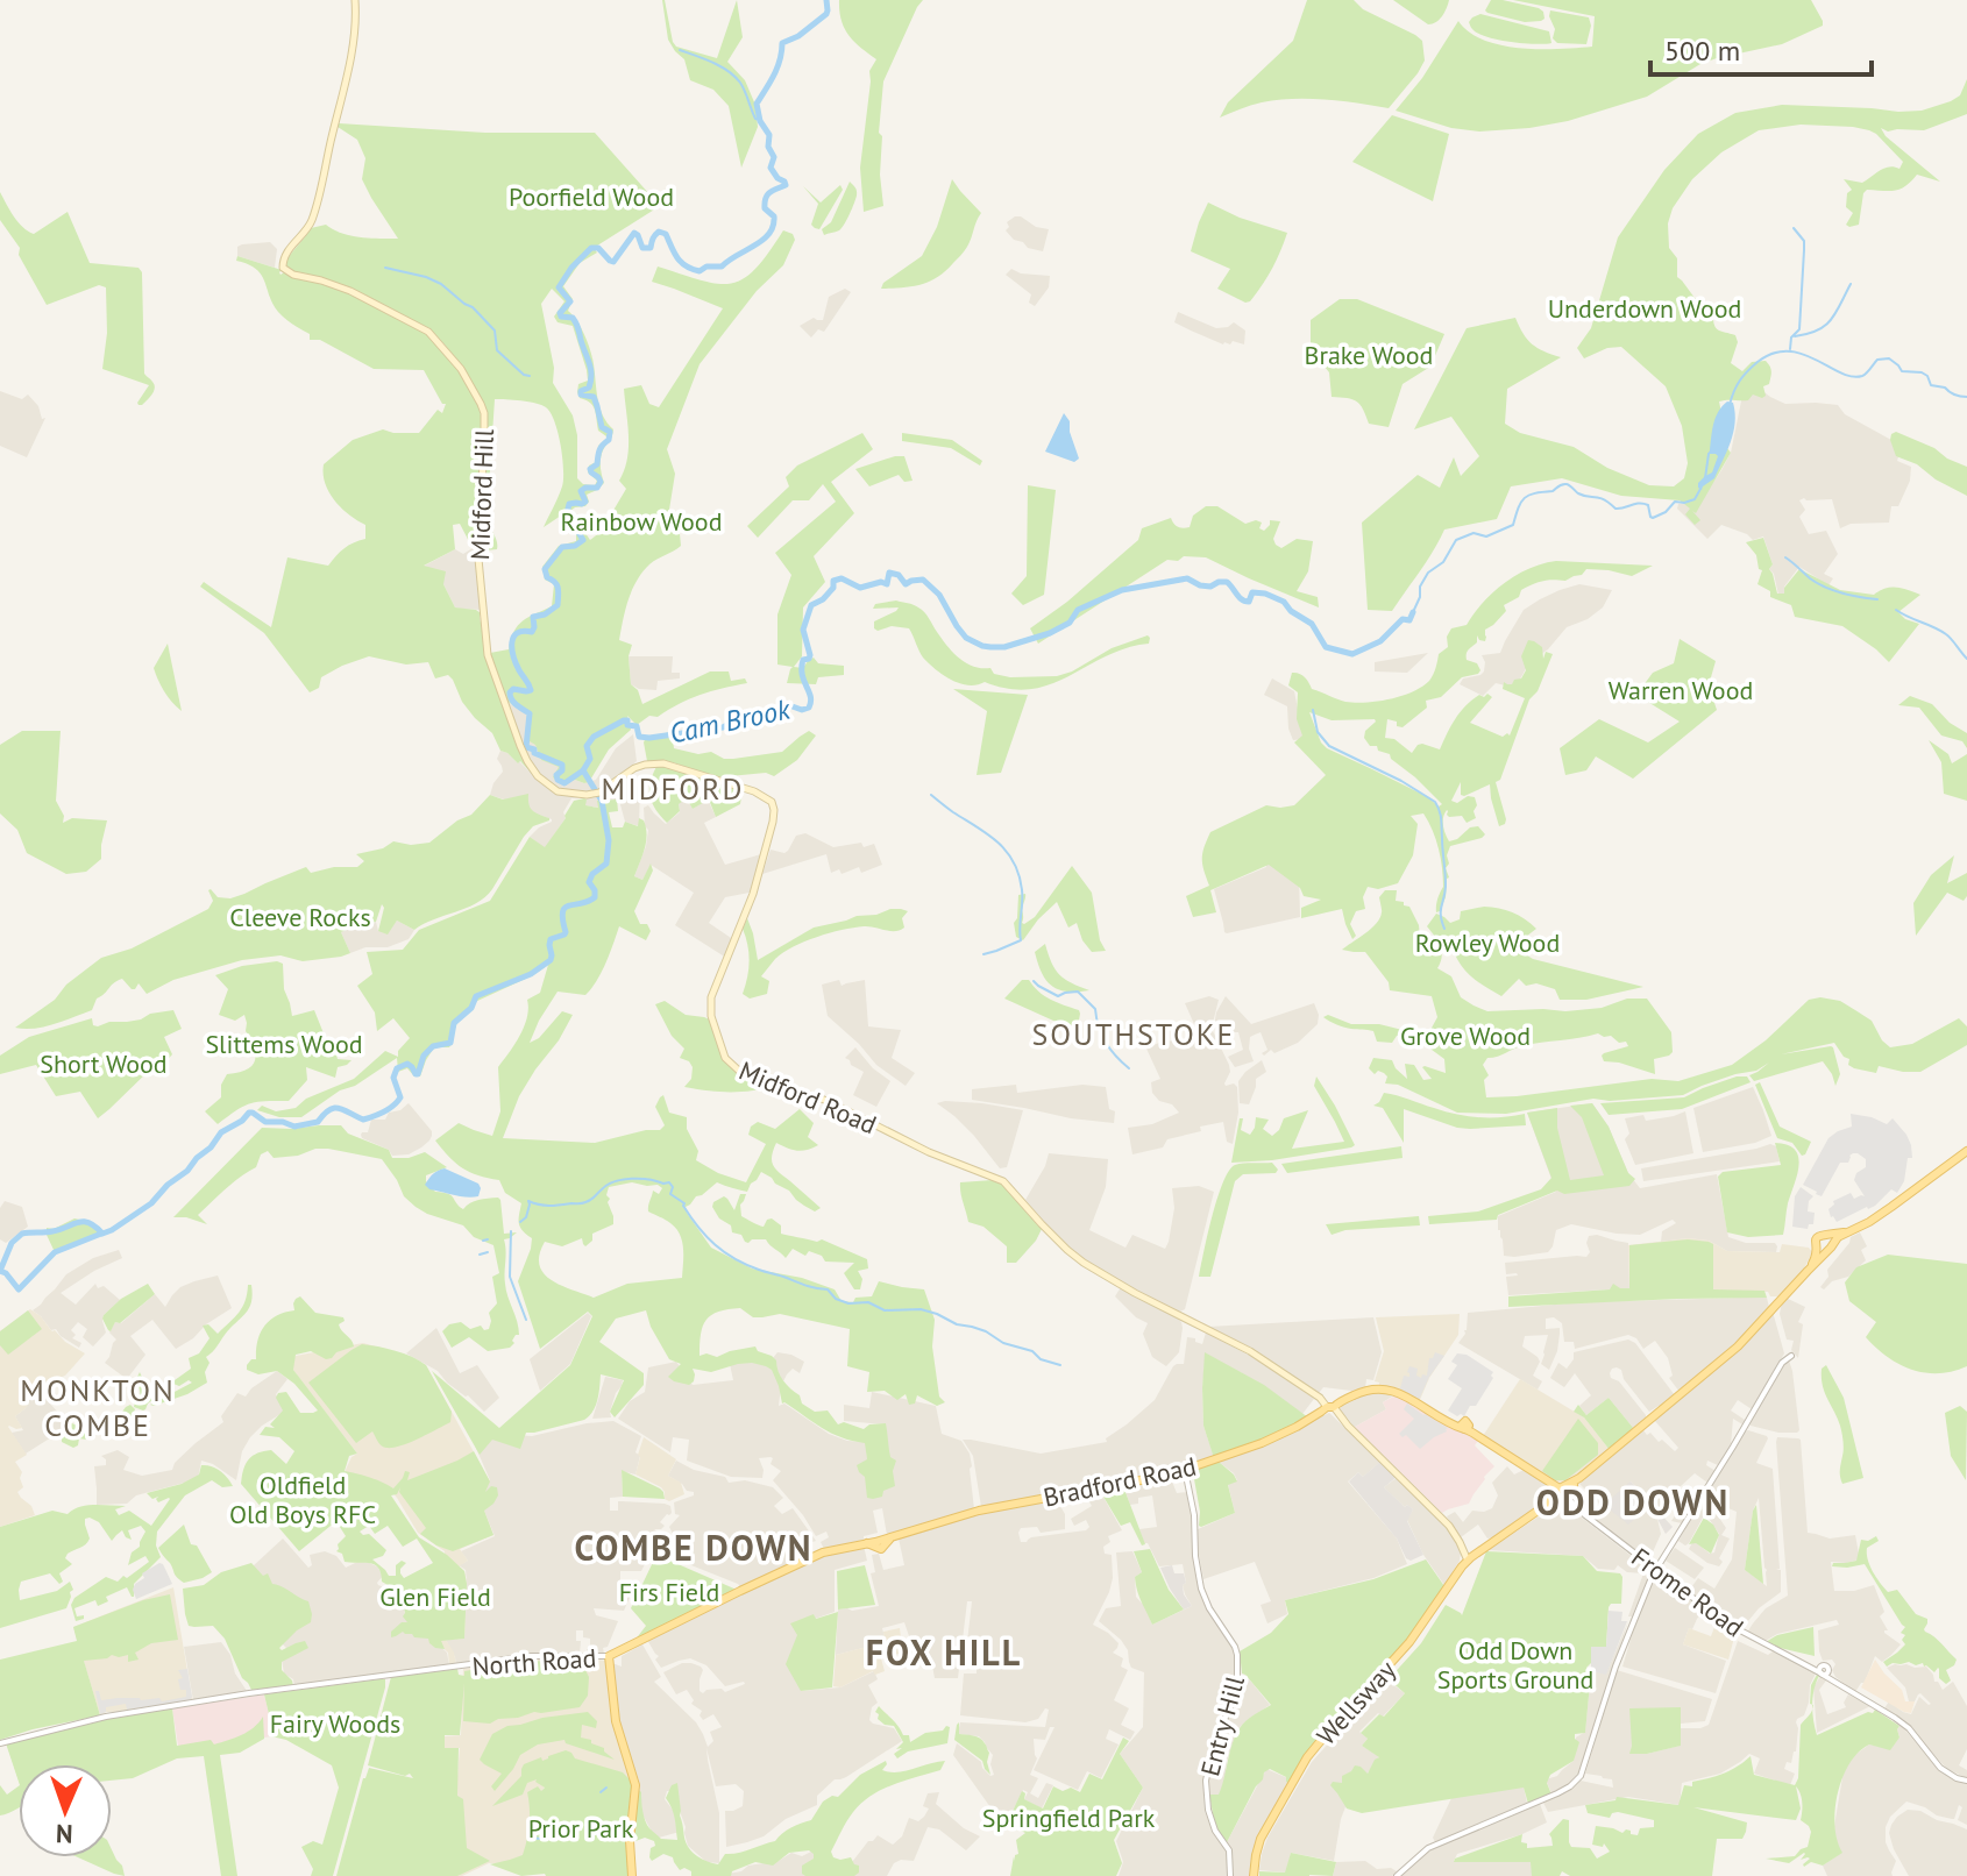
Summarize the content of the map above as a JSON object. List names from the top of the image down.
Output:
{
  "streets": {
    "main road": [
      "Midford Hill",
      "Midford Road",
      "Bradford Road",
      "Frome Road",
      "North Road",
      "Wellsway"
    ],
    "street": ["Entry Hill"]
  },
  "crossings": [
    ["Midford Hill", "Midford Road"],
    ["Midford Road", "Bradford Road"],
    ["Midford Road", "Frome Road"],
    ["Midford Road", "Wellsway"],
    ["Bradford Road", "Frome Road"],
    ["Bradford Road", "North Road"],
    ["Bradford Road", "Entry Hill"],
    ["Frome Road", "Wellsway"]
  ],
  "districts": [
    "MIDFORD",
    "SOUTHSTOKE",
    "MONKTON COMBE",
    "ODD DOWN",
    "COMBE DOWN",
    "FOX HILL"
  ],
  "water": ["Cam Brook"],
  "parks": [
    "Poorfield Wood",
    "Underdown Wood",
    "Brake Wood",
    "Rainbow Wood",
    "Warren Wood",
    "Cleeve Rocks",
    "Rowley Wood",
    "Grove Wood",
    "Slittems Wood",
    "Short Wood",
    "Oldfield Old Boys RFC",
    "Firs Field",
    "Glen Field",
    "Odd Down Sports Ground",
    "Fairy Woods",
    "Springfield Park",
    "Prior Park"
  ],
  "scale_bar": "500 m",
  "north": "bottom"
}
